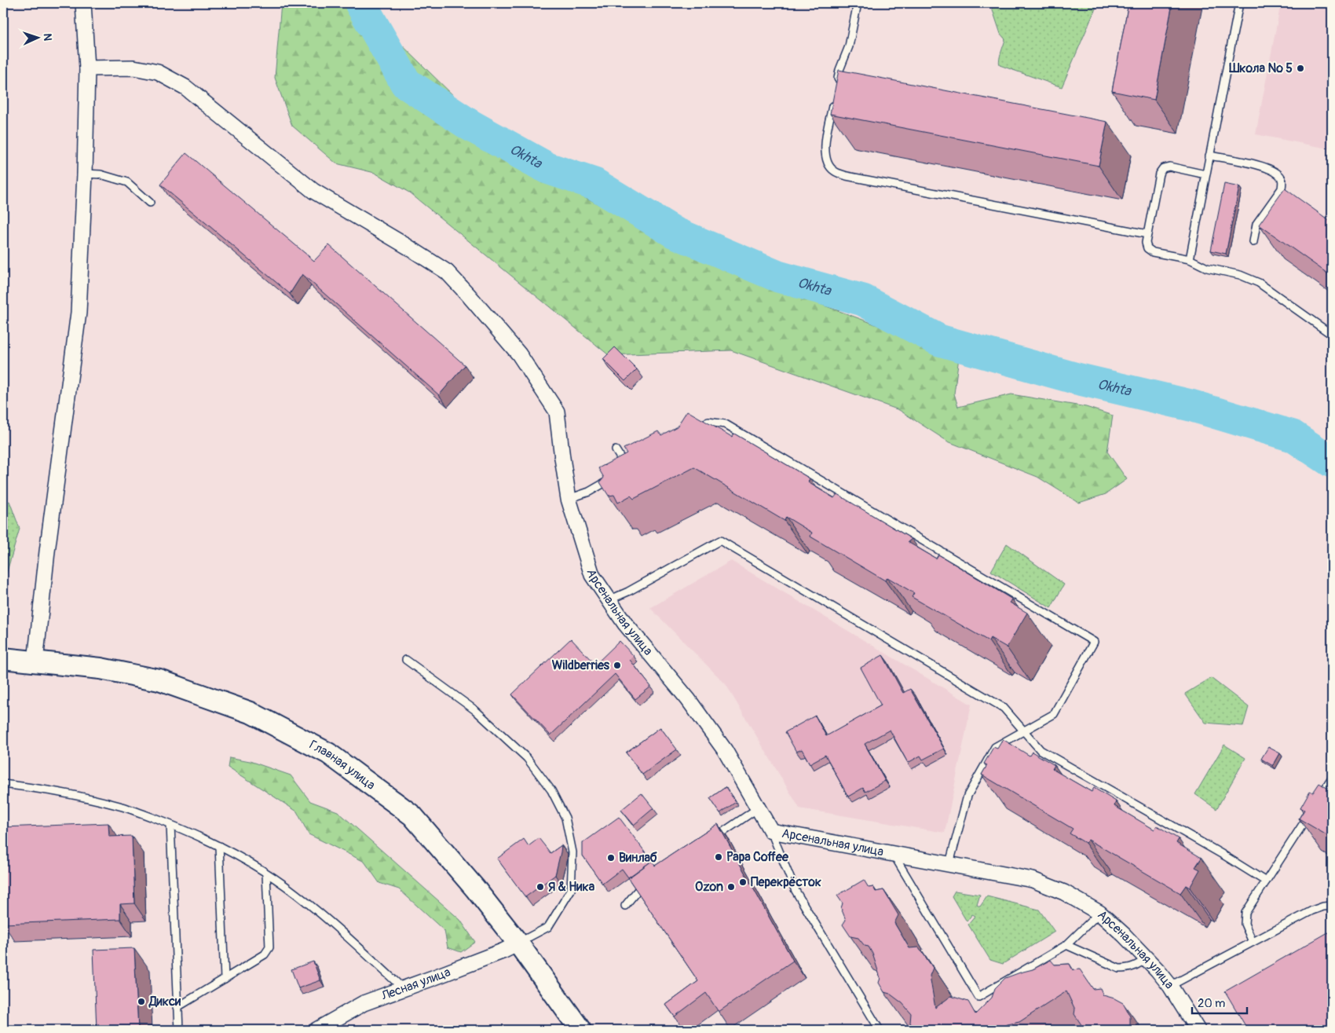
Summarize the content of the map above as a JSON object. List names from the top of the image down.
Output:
{
  "streets": {
    "main road": ["Главная улица"],
    "street": ["Арсенальная улица", "Лесная улица"]
  },
  "crossings": [
    ["Главная улица", "Лесная улица"]
  ],
  "water": ["Okhta"],
  "places": [
    "Школа № 5",
    "Wildberries",
    "Papa Coffee",
    "Винлаб",
    "Перекрёсток",
    "Я & Ника",
    "Ozon",
    "Дикси"
  ],
  "scale_bar": "20 m",
  "north": "right"
}
